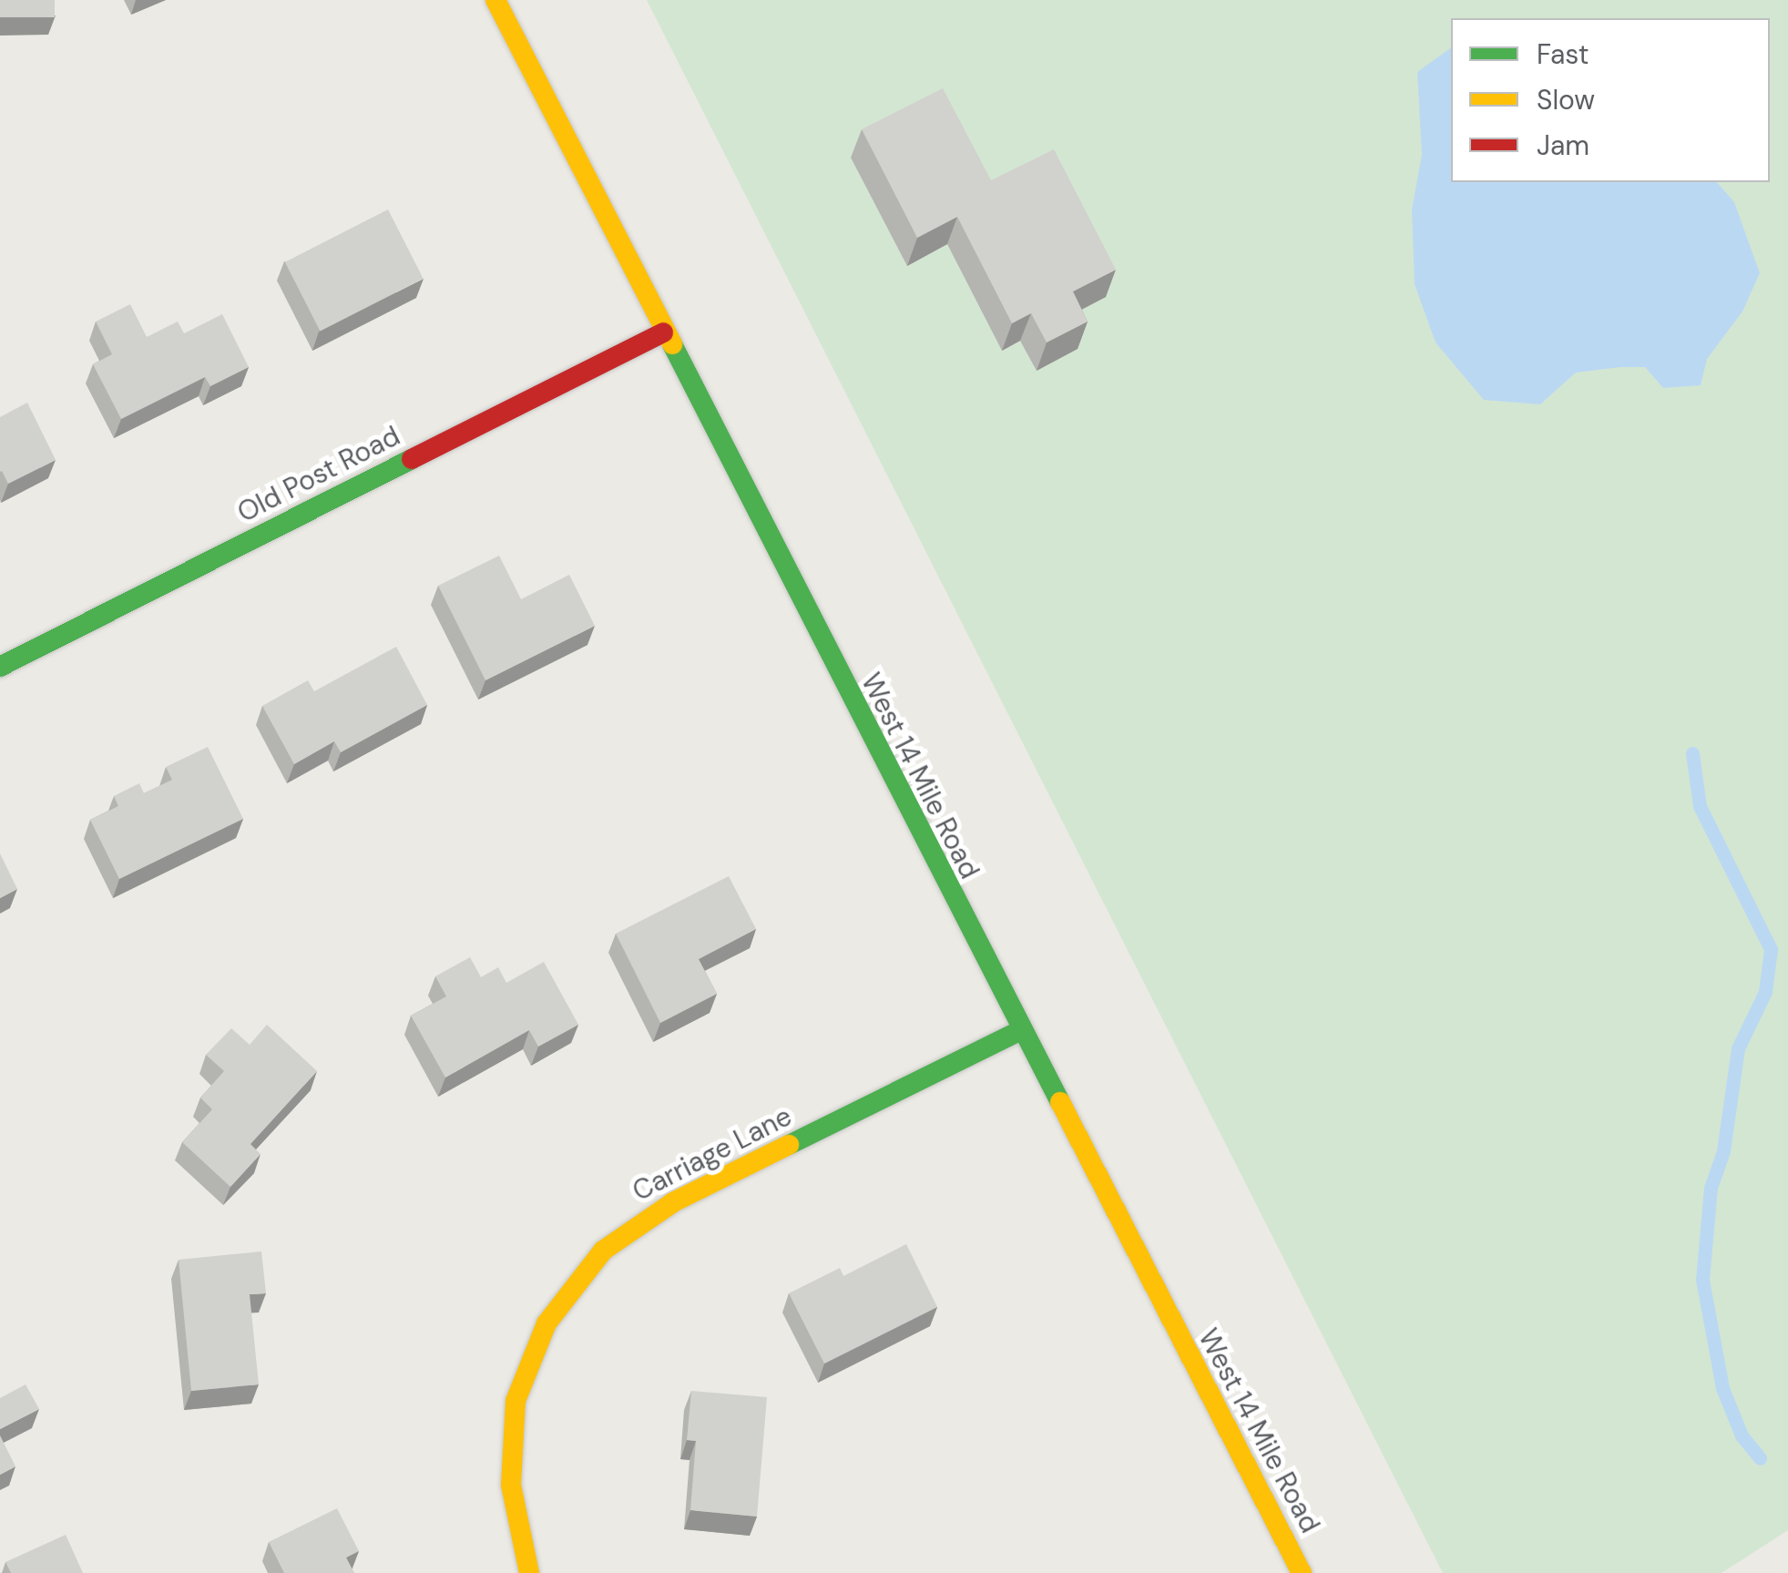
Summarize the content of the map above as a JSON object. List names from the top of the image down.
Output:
{
  "streets": {
    "street": ["Old Post Road", "West 14 Mile Road", "Carriage Lane"]
  },
  "crossings": [
    ["Old Post Road", "West 14 Mile Road"],
    ["West 14 Mile Road", "Carriage Lane"]
  ],
  "legend": ["Fast", "Slow", "Jam"]
}
